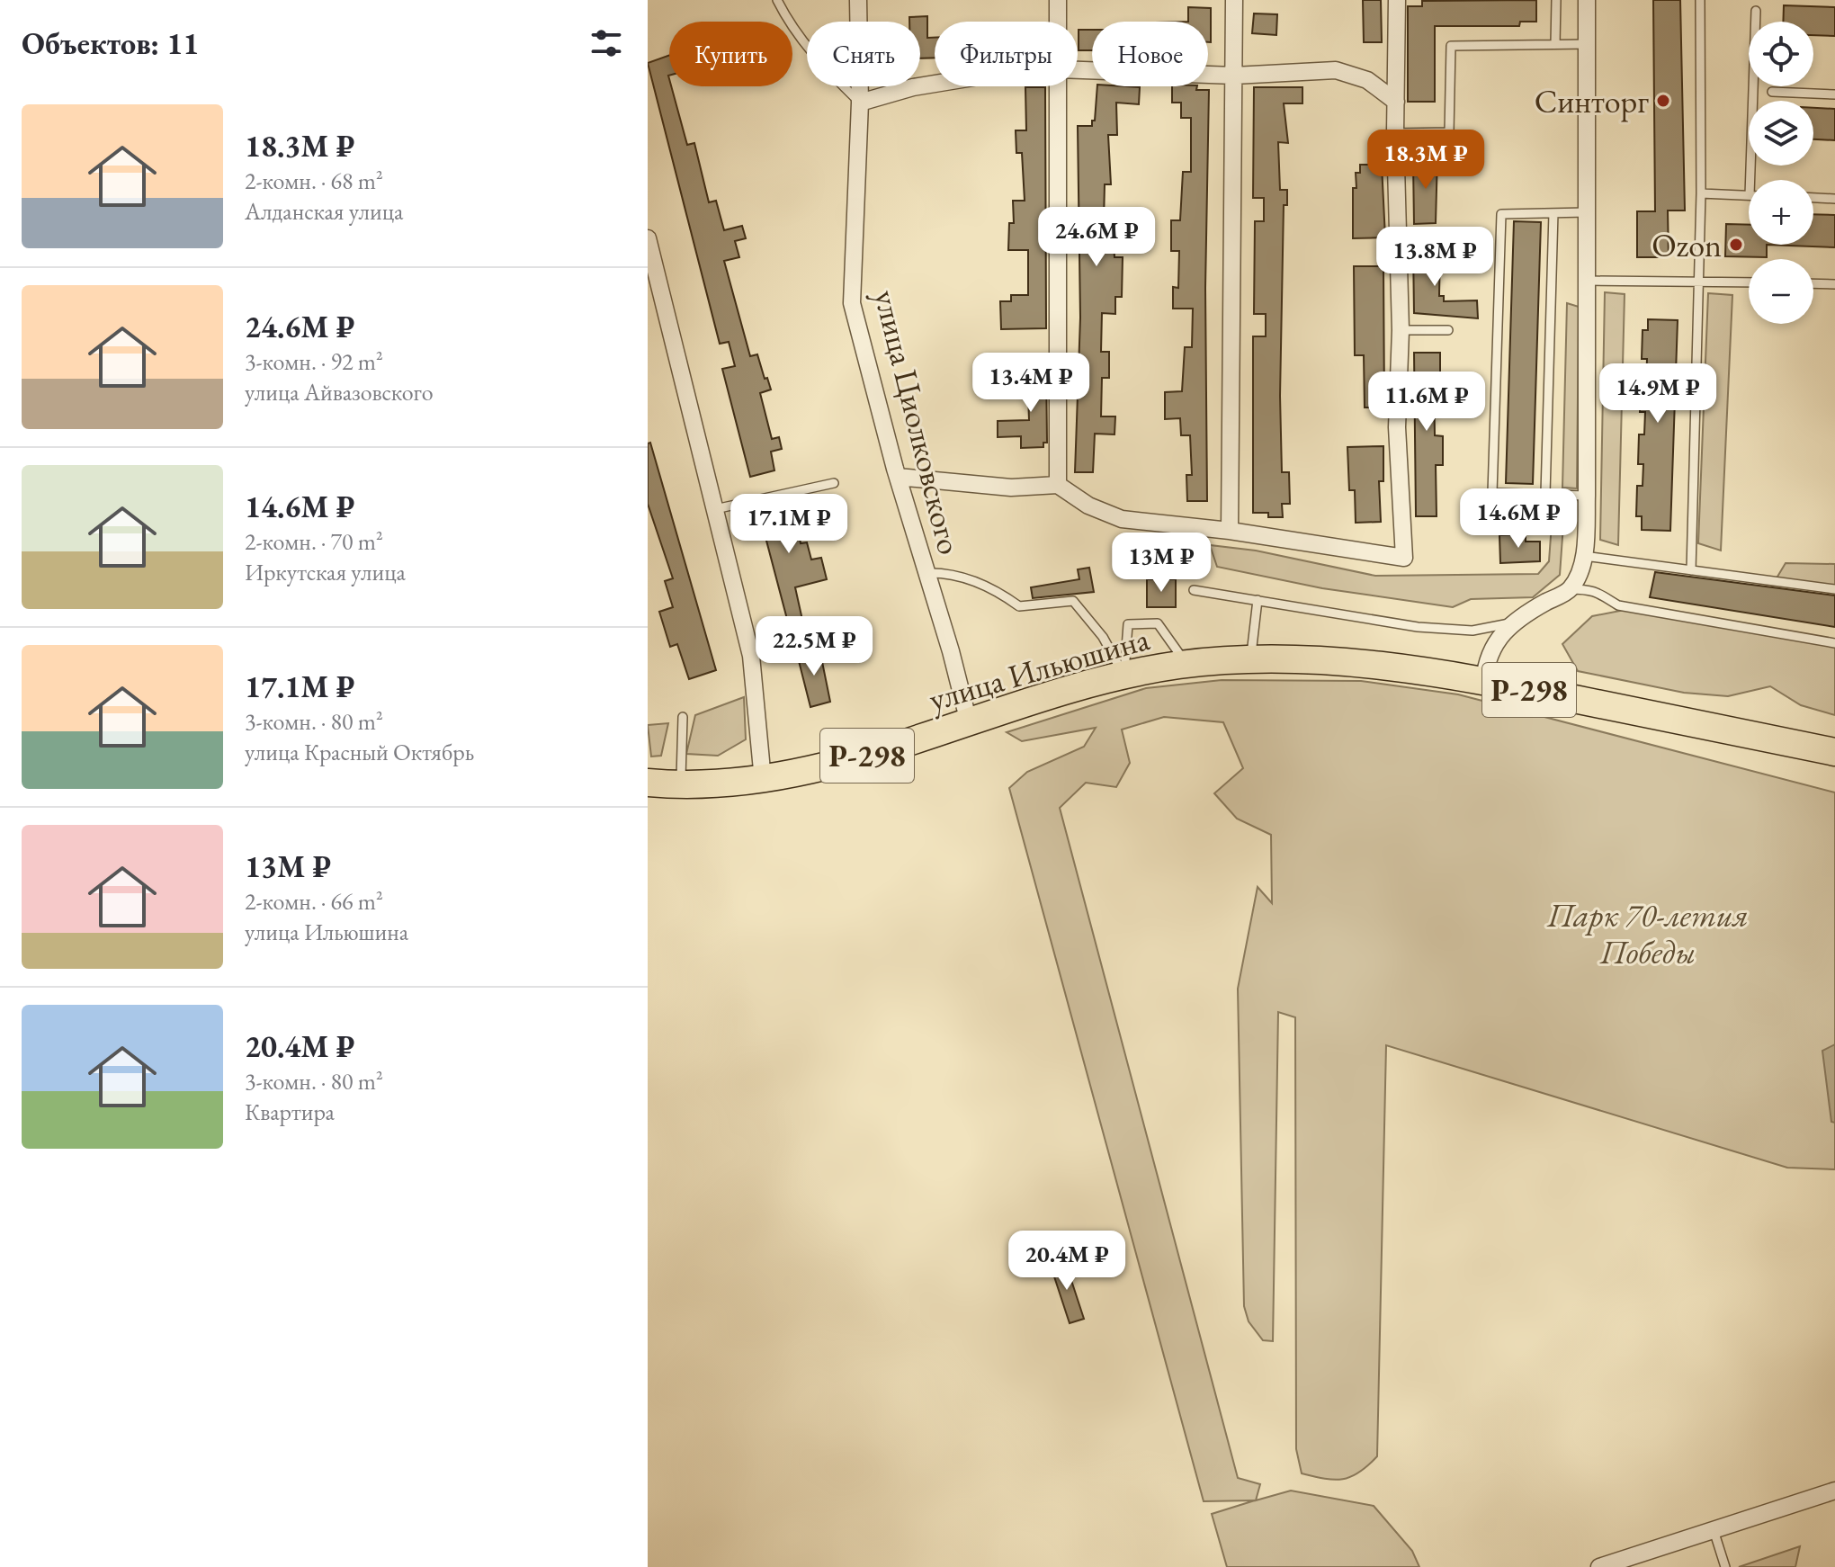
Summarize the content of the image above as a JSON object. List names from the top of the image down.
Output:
{
  "streets": {
    "highway": ["улица Ильюшина", "Р-298"],
    "street": ["улица Циолковского"]
  },
  "crossings": [
    ["улица Циолковского", "улица Ильюшина"]
  ],
  "parks": ["Парк 70-летия Победы"],
  "places": ["Синторг", "Ozon"],
  "page": {
    "heading": "Объектов: 11",
    "map_buttons": ["+", "−"],
    "chip": [
      "Купить",
      "Снять",
      "Фильтры",
      "Новое"
    ],
    "list": [
      {
        "name": "18.3M ₽",
        "note": "2-комн. · 68 m² · Алданская улица"
      },
      {
        "name": "24.6M ₽",
        "note": "3-комн. · 92 m² · улица Айвазовского"
      },
      {
        "name": "14.6M ₽",
        "note": "2-комн. · 70 m² · Иркутская улица"
      },
      {
        "name": "17.1M ₽",
        "note": "3-комн. · 80 m² · улица Красный Октябрь"
      },
      {
        "name": "13M ₽",
        "note": "2-комн. · 66 m² · улица Ильюшина"
      },
      {
        "name": "20.4M ₽",
        "note": "3-комн. · 80 m² · Квартира"
      }
    ],
    "price": [
      "18.3M ₽",
      "24.6M ₽",
      "13.8M ₽",
      "13.4M ₽",
      "14.9M ₽",
      "11.6M ₽",
      "14.6M ₽",
      "17.1M ₽",
      "13M ₽",
      "22.5M ₽",
      "20.4M ₽"
    ]
  }
}
